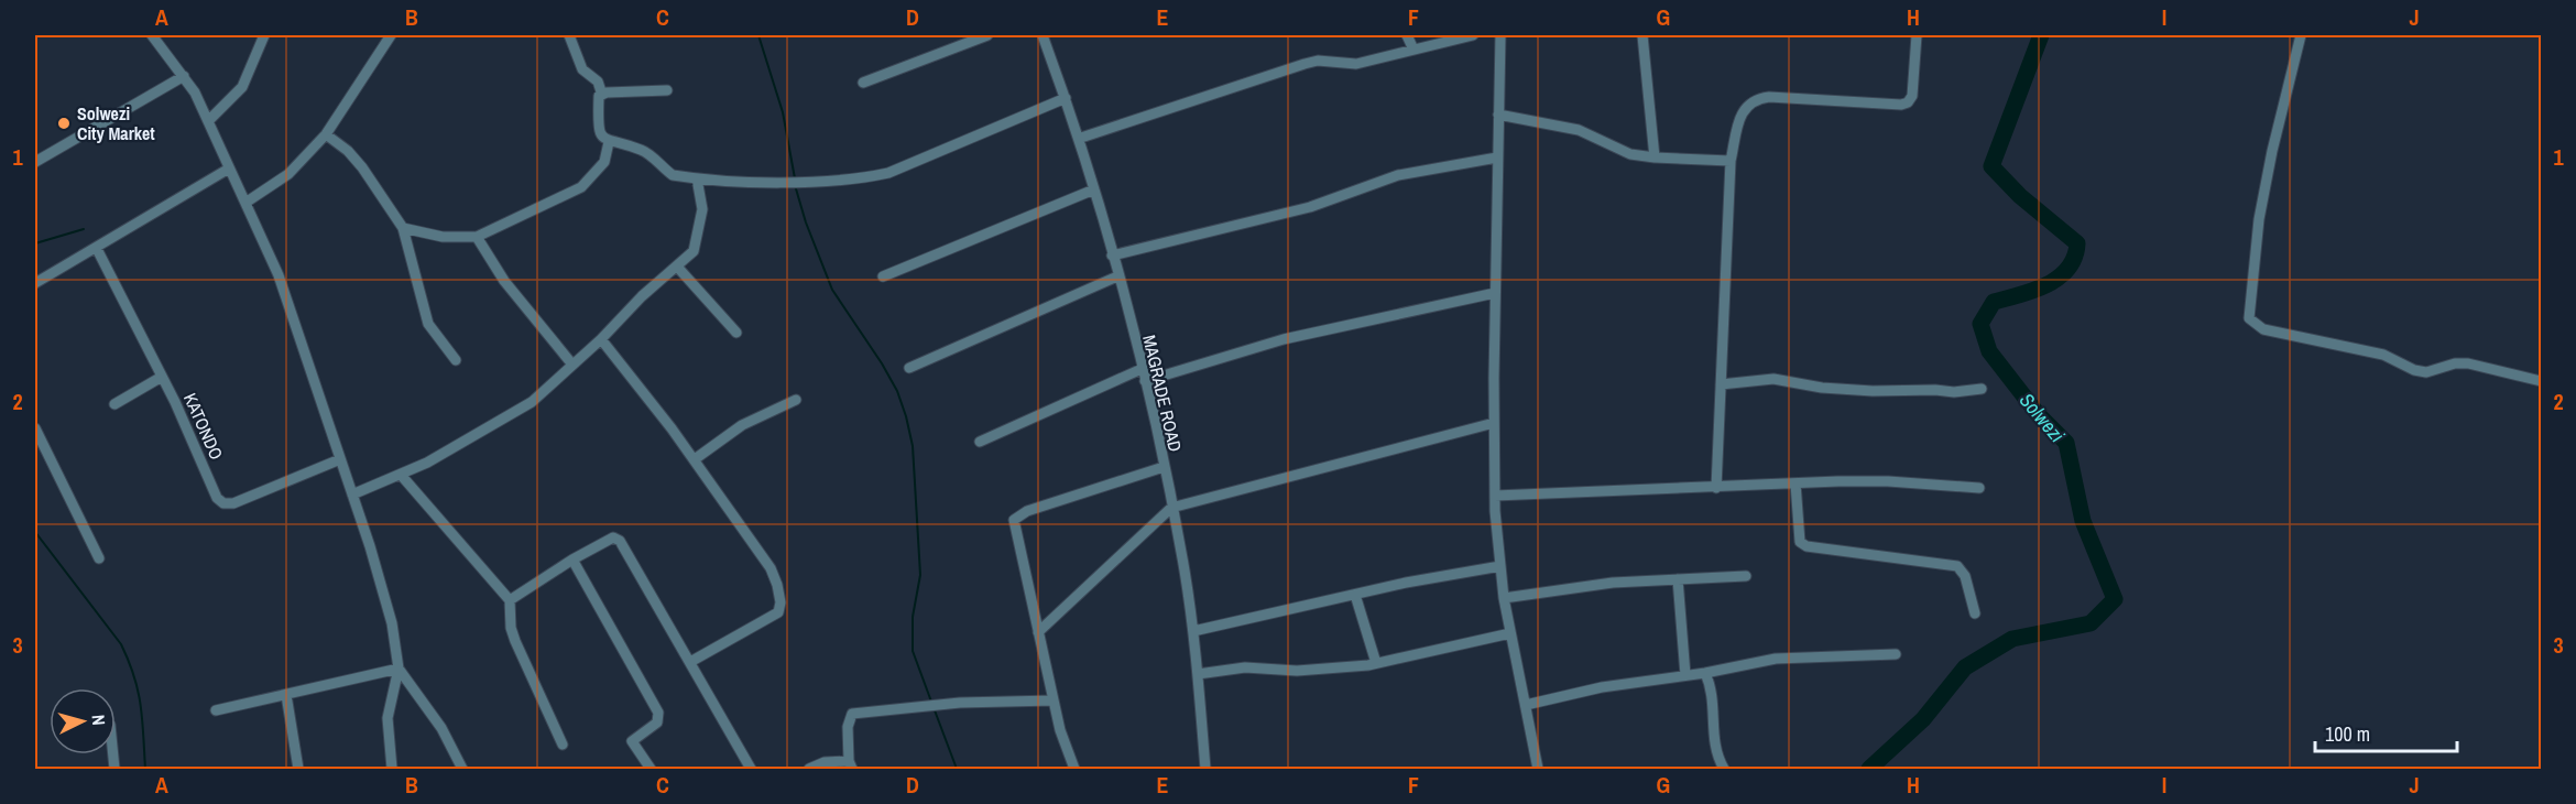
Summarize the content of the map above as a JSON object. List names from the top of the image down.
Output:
{
  "streets": {
    "street": ["MAGRADE ROAD", "KATONDO"]
  },
  "water": ["Solwezi"],
  "places": ["Solwezi City Market"],
  "scale_bar": "100 m",
  "north": "right",
  "grid": {
    "columns": [
      "A",
      "B",
      "C",
      "D",
      "E",
      "F",
      "G",
      "H",
      "I",
      "J"
    ],
    "rows": ["1", "2", "3"]
  }
}
